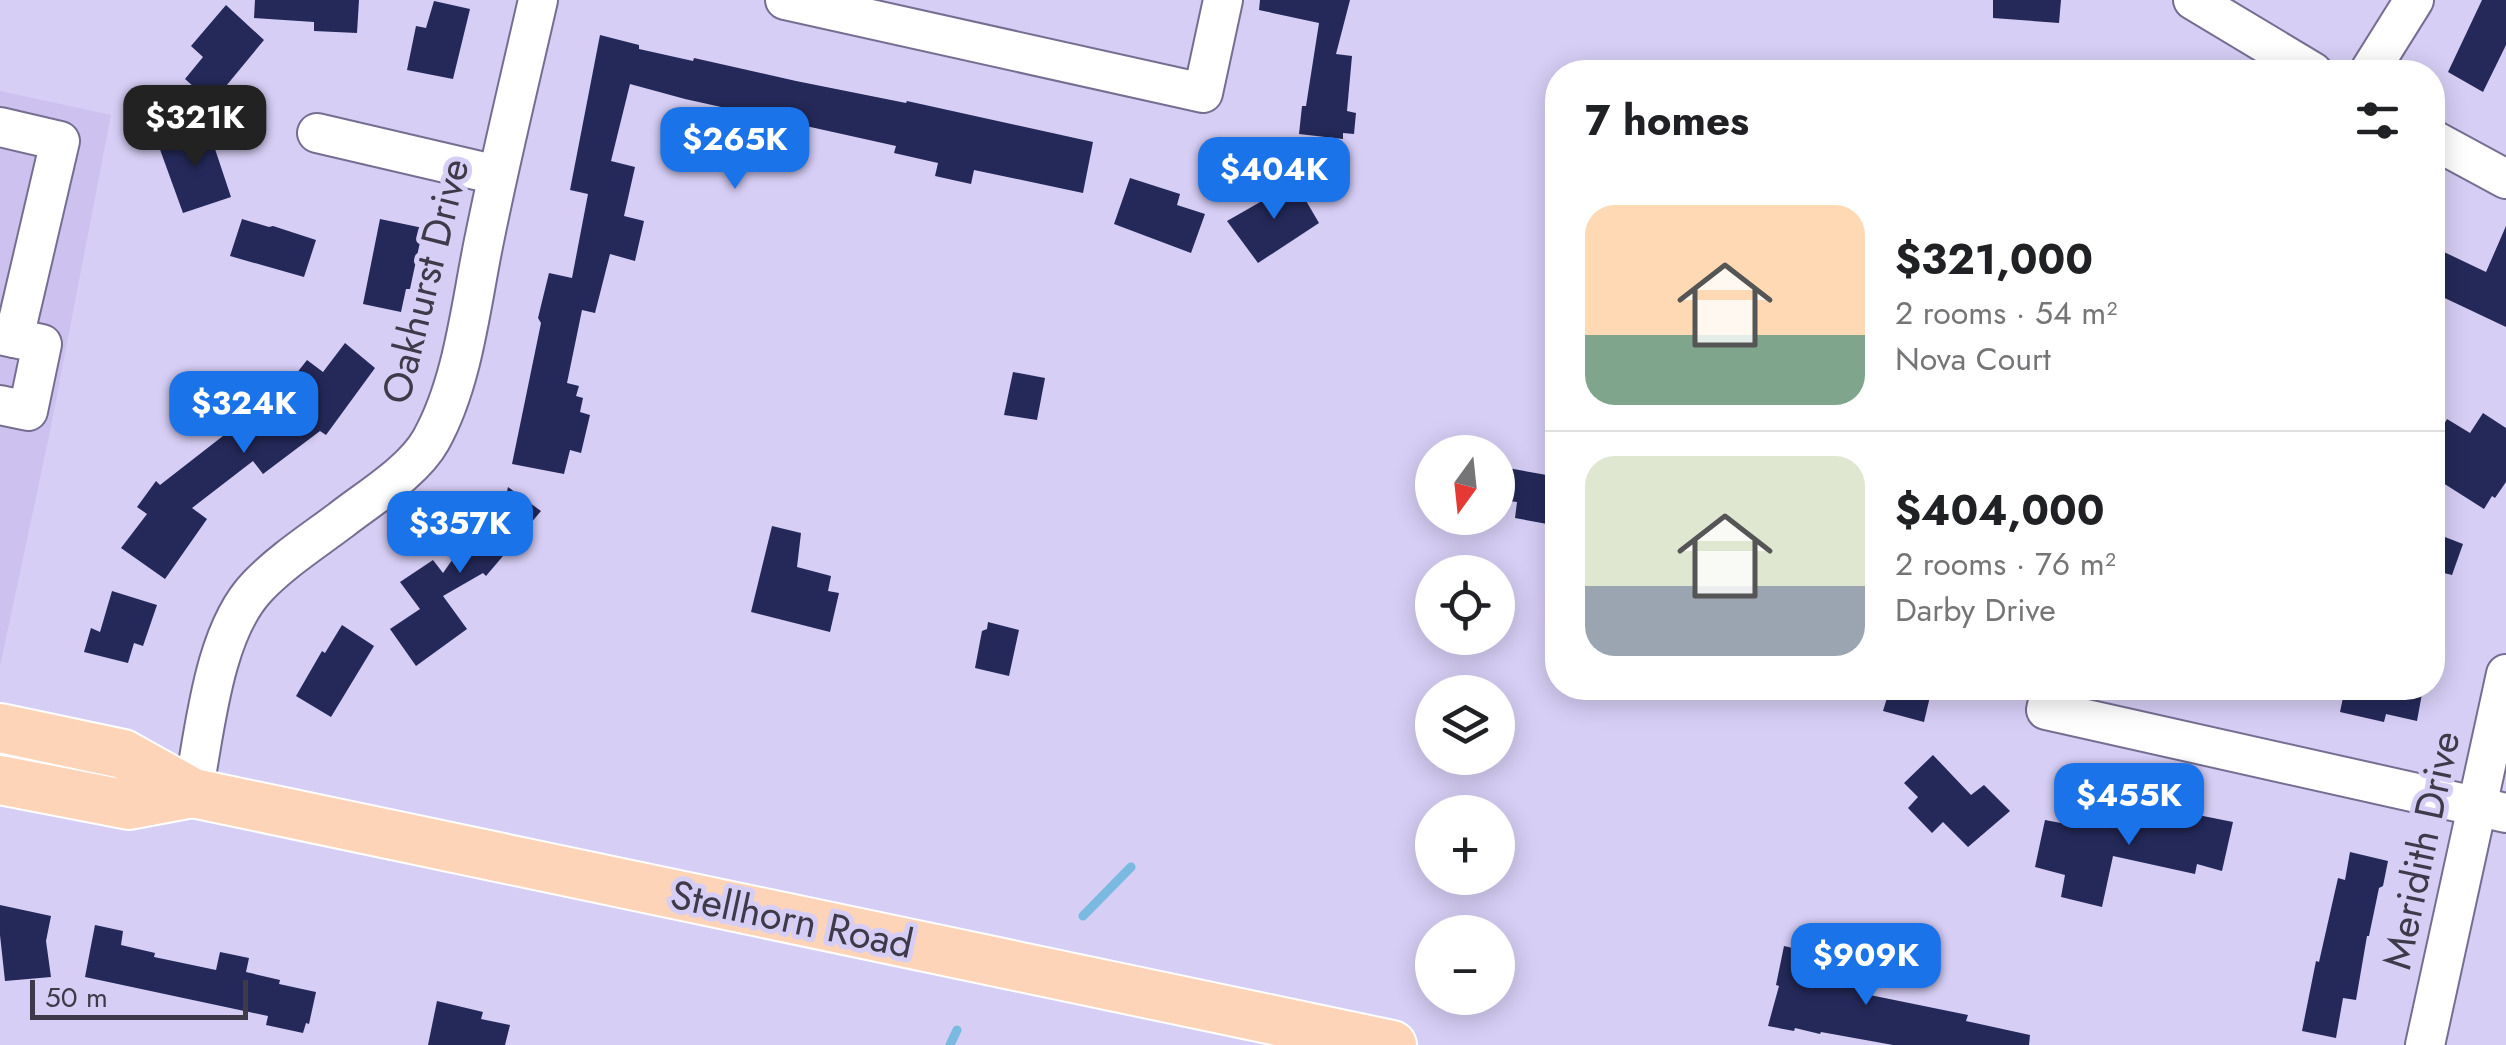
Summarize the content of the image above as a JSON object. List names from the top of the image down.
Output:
{
  "streets": {
    "main road": ["Stellhorn Road"],
    "street": ["Oakhurst Drive", "Meridith Drive"]
  },
  "crossings": [
    ["Oakhurst Drive", "Stellhorn Road"]
  ],
  "scale_bar": "50 m",
  "north": "bottom",
  "page": {
    "heading": "7 homes",
    "price": [
      "$321K",
      "$265K",
      "$404K",
      "$324K",
      "$357K",
      "$455K",
      "$909K"
    ],
    "list": [
      {
        "name": "$321,000",
        "note": "2 rooms · 54 m² · Nova Court"
      },
      {
        "name": "$404,000",
        "note": "2 rooms · 76 m² · Darby Drive"
      }
    ],
    "map_buttons": ["+", "−"],
    "scale": "50 m"
  }
}
